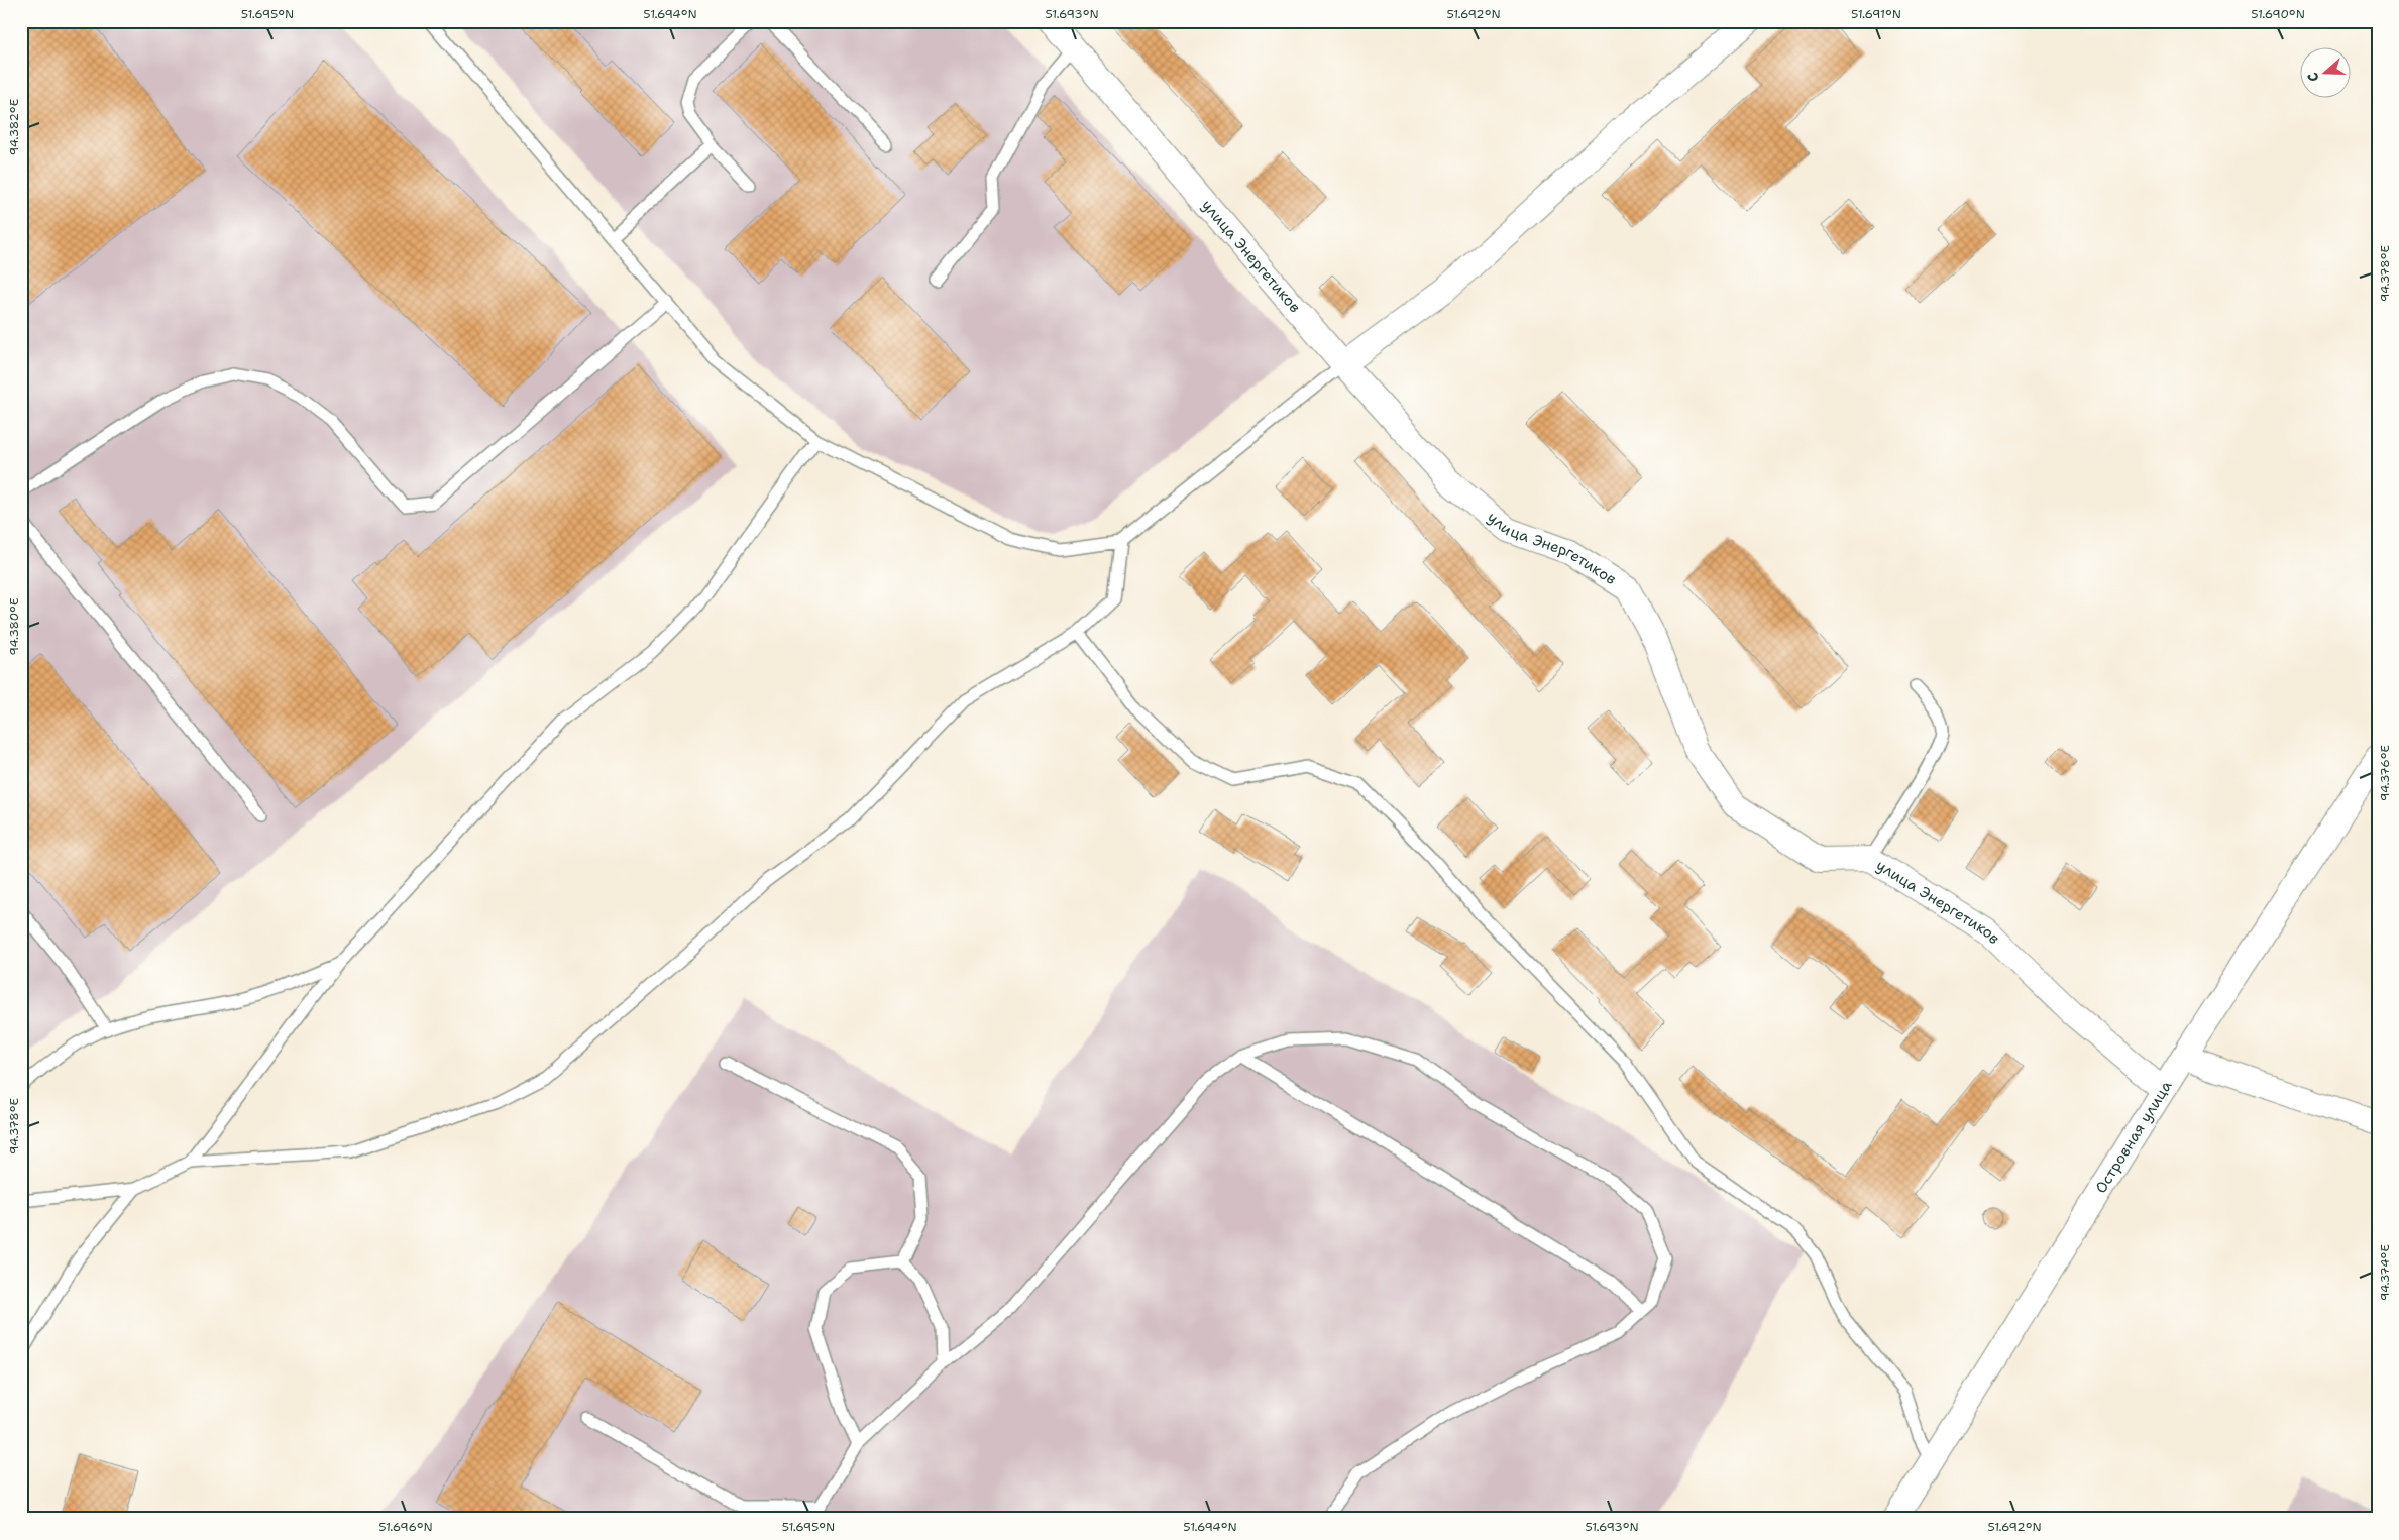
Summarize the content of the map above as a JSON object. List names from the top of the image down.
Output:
{
  "streets": {
    "street": ["улица Энергетиков", "Островная улица"]
  },
  "crossings": [
    ["улица Энергетиков", "Островная улица"]
  ],
  "north": "left",
  "coordinates": [
    "51.695°N",
    "51.694°N",
    "51.693°N",
    "51.692°N",
    "51.691°N",
    "51.690°N",
    "94.382°E",
    "94.378°E",
    "94.380°E",
    "94.376°E",
    "94.374°E",
    "51.696°N"
  ]
}
